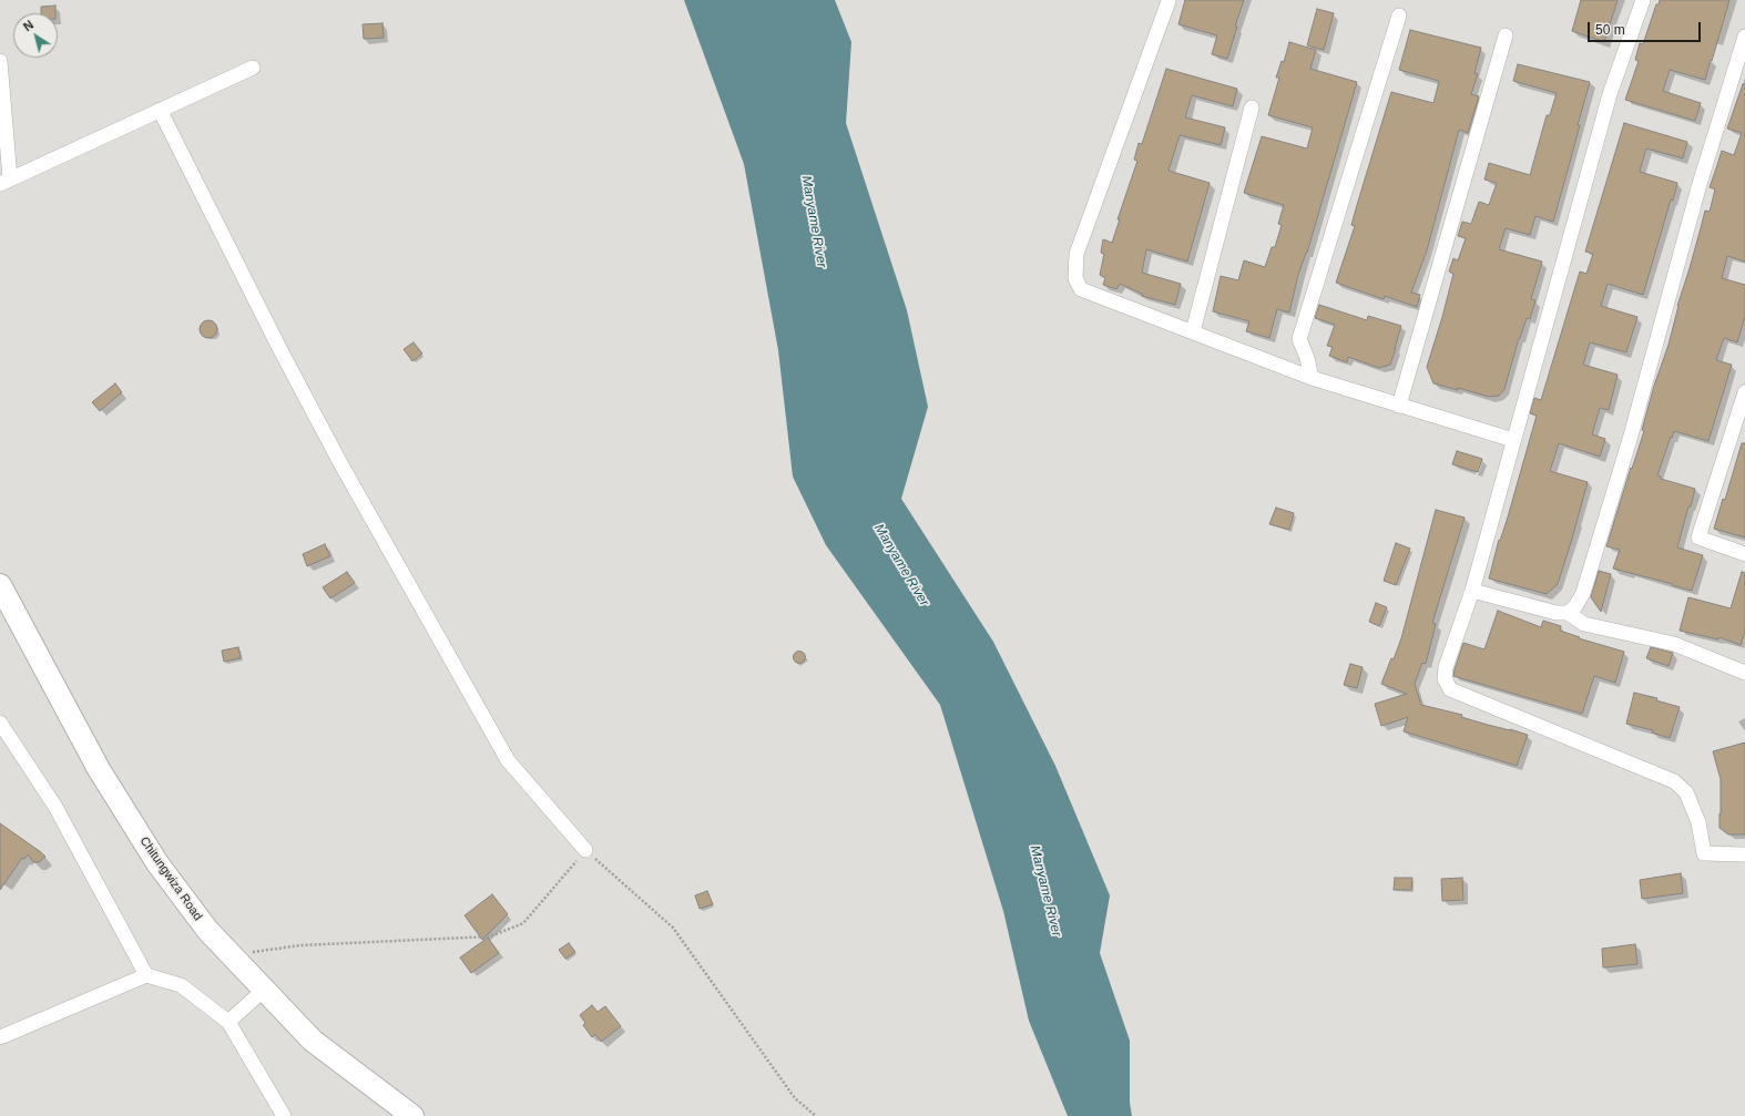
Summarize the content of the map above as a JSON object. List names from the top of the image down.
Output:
{
  "streets": {
    "main road": ["Chitungwiza Road"]
  },
  "water": ["Manyame River"],
  "scale_bar": "50 m",
  "north": "top left"
}
